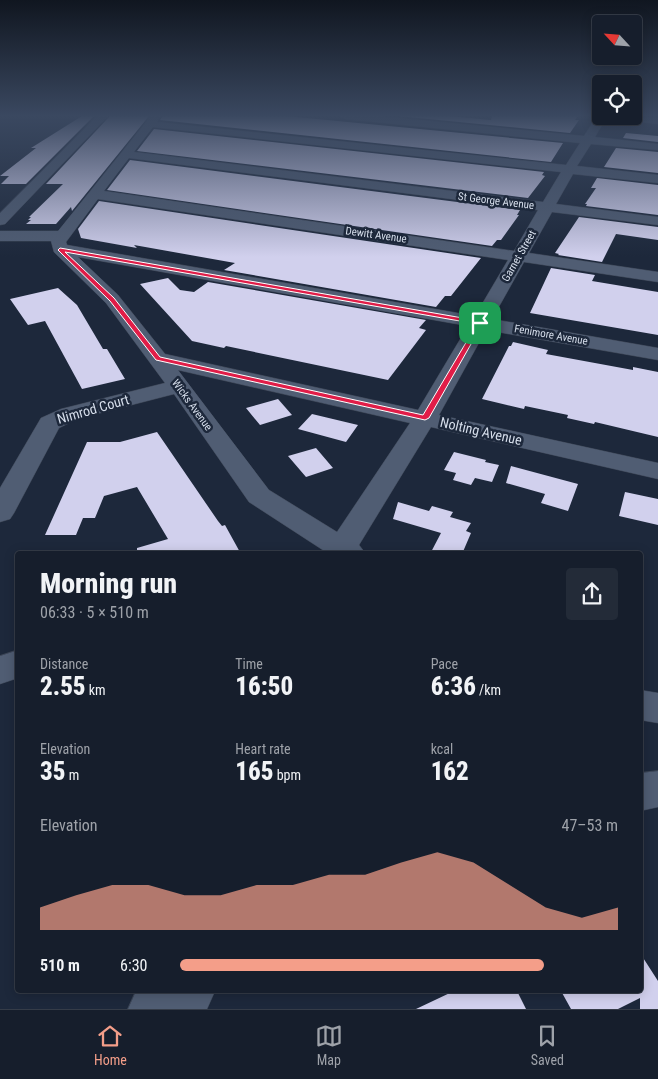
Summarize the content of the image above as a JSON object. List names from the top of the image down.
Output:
{
  "streets": {
    "street": [
      "St George Avenue",
      "Dewitt Avenue",
      "Garnet Street",
      "Fenimore Avenue",
      "Wicks Avenue",
      "Nimrod Court",
      "Nolting Avenue"
    ]
  },
  "crossings": [
    ["St George Avenue", "Garnet Street"],
    ["Dewitt Avenue", "Garnet Street"],
    ["Garnet Street", "Fenimore Avenue"],
    ["Garnet Street", "Wicks Avenue"],
    ["Garnet Street", "Nolting Avenue"],
    ["Fenimore Avenue", "Wicks Avenue"],
    ["Wicks Avenue", "Nimrod Court"],
    ["Wicks Avenue", "Nolting Avenue"]
  ],
  "north": "top left",
  "page": {
    "heading": ["Morning run", "06:33 · 5 × 510 m"],
    "stats": [
      ["Distance", "2.55 km"],
      ["Time", "16:50"],
      ["Pace", "6:36 /km"],
      ["Elevation", "35 m"],
      ["Heart rate", "165 bpm"],
      ["kcal", "162"]
    ],
    "chart": ["Elevation", "47–53 m"],
    "list": [
      {
        "name": "510 m",
        "note": "6:30"
      }
    ],
    "tabs": ["Home", "Map", "Saved"]
  }
}
